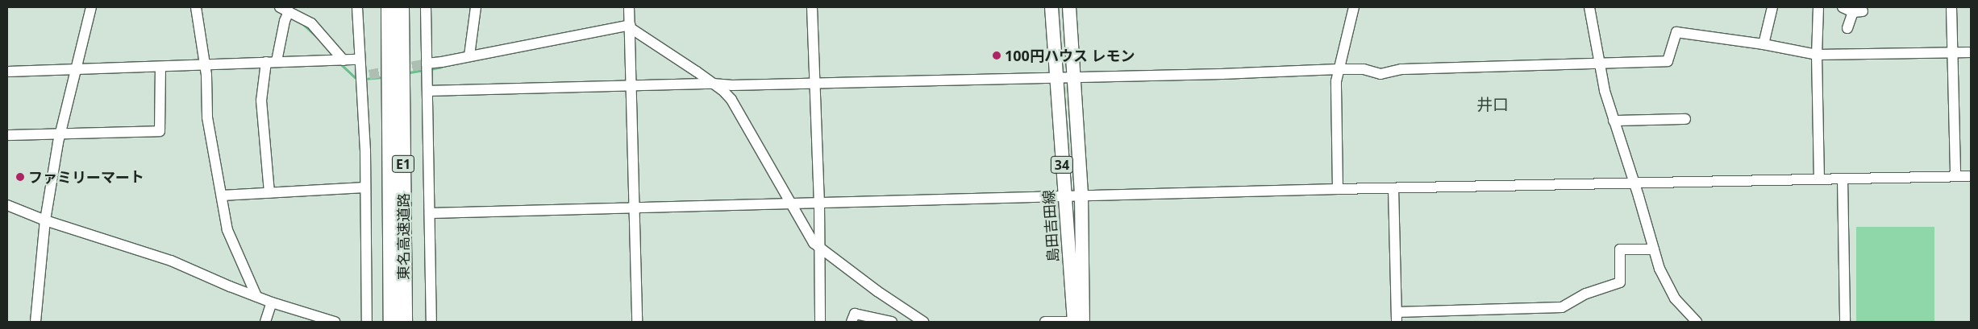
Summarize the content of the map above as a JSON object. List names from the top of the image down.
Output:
{
  "streets": {
    "highway": ["E1", "東名高速道路"],
    "main road": ["34", "島田吉田線"]
  },
  "districts": ["井口"],
  "places": ["100円ハウス レモン", "ファミリーマート"]
}
